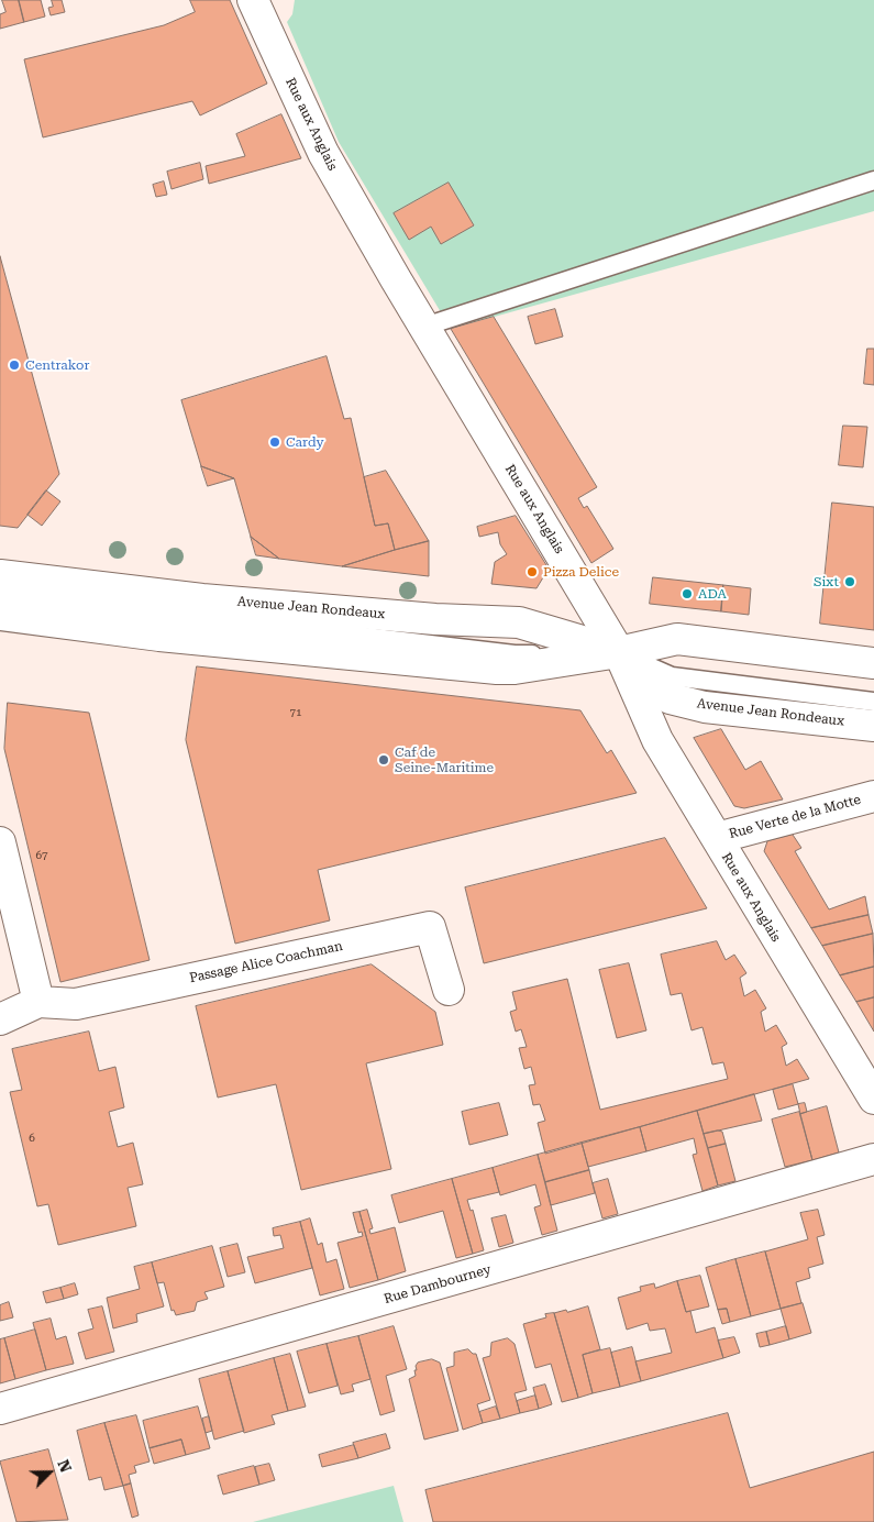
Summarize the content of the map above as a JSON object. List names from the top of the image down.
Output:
{
  "streets": {
    "street": [
      "Rue aux Anglais",
      "Avenue Jean Rondeaux",
      "Rue Verte de la Motte",
      "Passage Alice Coachman",
      "Rue Dambourney"
    ]
  },
  "crossings": [
    ["Rue aux Anglais", "Avenue Jean Rondeaux"],
    ["Rue aux Anglais", "Rue Verte de la Motte"]
  ],
  "places": [
    "Centrakor",
    "Cardy",
    "Pizza Delice",
    "Sixt",
    "ADA",
    "Caf de Seine-Maritime"
  ],
  "house_numbers": ["71", "67", "6"],
  "north": "top right"
}
